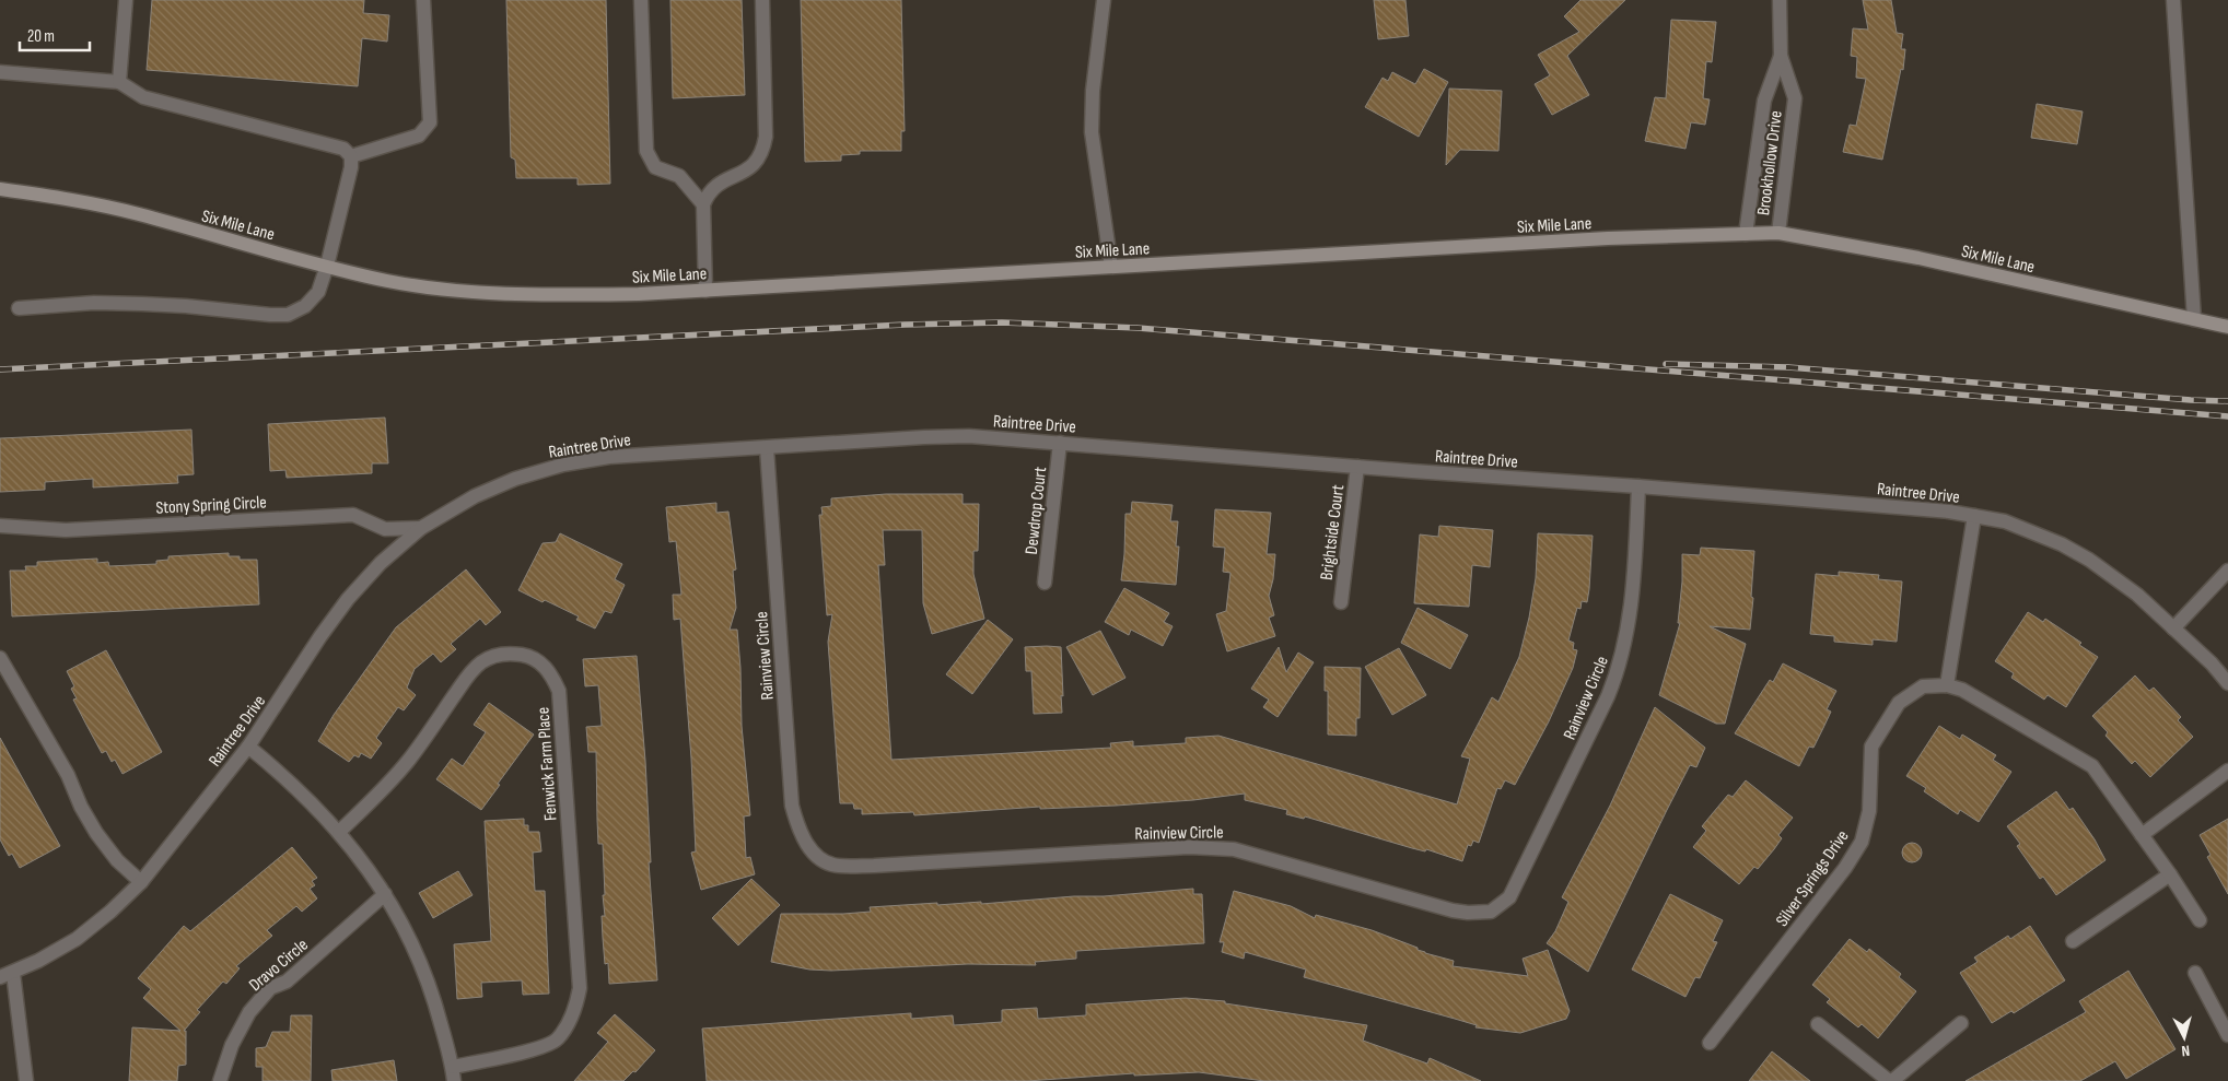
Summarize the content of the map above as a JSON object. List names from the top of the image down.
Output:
{
  "streets": {
    "street": [
      "Brookhollow Drive",
      "Six Mile Lane",
      "Raintree Drive",
      "Stony Spring Circle",
      "Dewdrop Court",
      "Brightside Court",
      "Rainview Circle",
      "Fenwick Farm Place",
      "Silver Springs Drive",
      "Dravo Circle"
    ]
  },
  "crossings": [
    ["Brookhollow Drive", "Six Mile Lane"],
    ["Raintree Drive", "Stony Spring Circle"],
    ["Raintree Drive", "Dewdrop Court"],
    ["Raintree Drive", "Brightside Court"],
    ["Raintree Drive", "Rainview Circle"]
  ],
  "scale_bar": "20 m",
  "north": "bottom"
}
